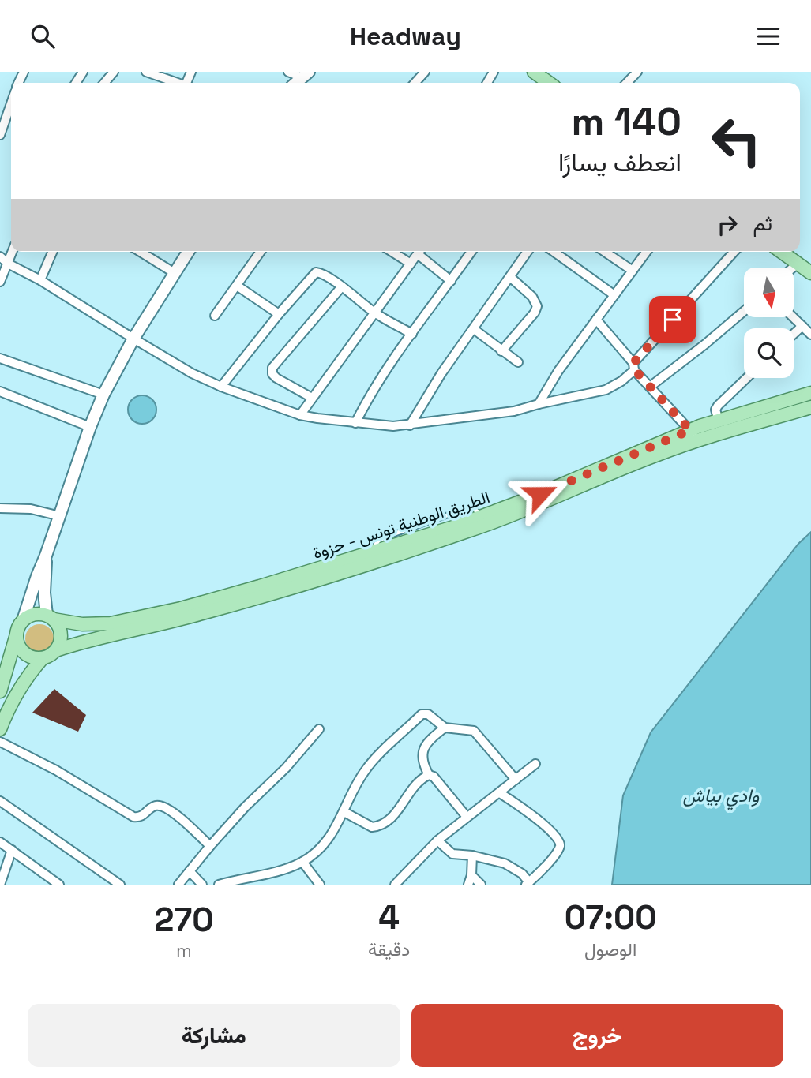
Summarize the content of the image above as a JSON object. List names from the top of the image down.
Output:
{
  "streets": {
    "main road": ["الطريق الوطنية تونس - حزوة"]
  },
  "water": ["وادي بياش"],
  "north": "bottom",
  "page": {
    "header": "Headway",
    "turn": ["140 m", "انعطف يسارًا"],
    "then": "ثم",
    "eta": [
      "07:00",
      "الوصول",
      "4",
      "دقيقة",
      "270",
      "m"
    ],
    "buttons": ["خروج", "مشاركة"]
  }
}
